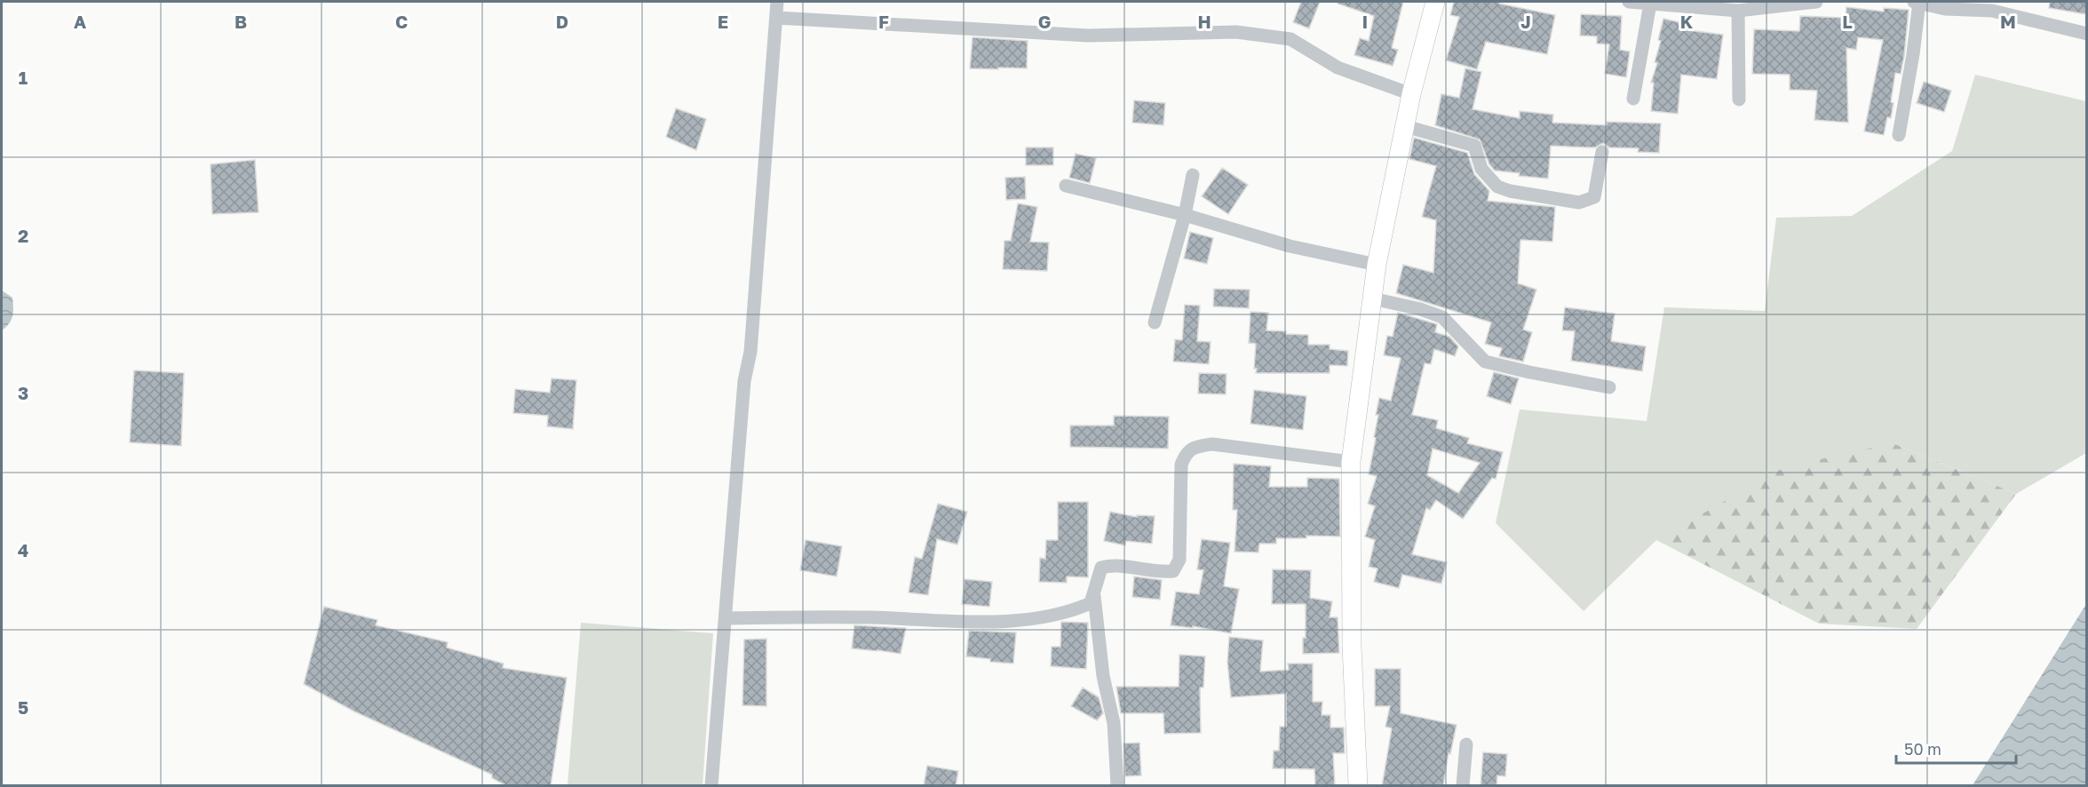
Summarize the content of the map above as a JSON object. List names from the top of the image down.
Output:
{
  "scale_bar": "50 m",
  "grid": {
    "columns": [
      "A",
      "B",
      "C",
      "D",
      "E",
      "F",
      "G",
      "H",
      "I",
      "J",
      "K",
      "L",
      "M"
    ],
    "rows": [
      "1",
      "2",
      "3",
      "4",
      "5"
    ]
  }
}
